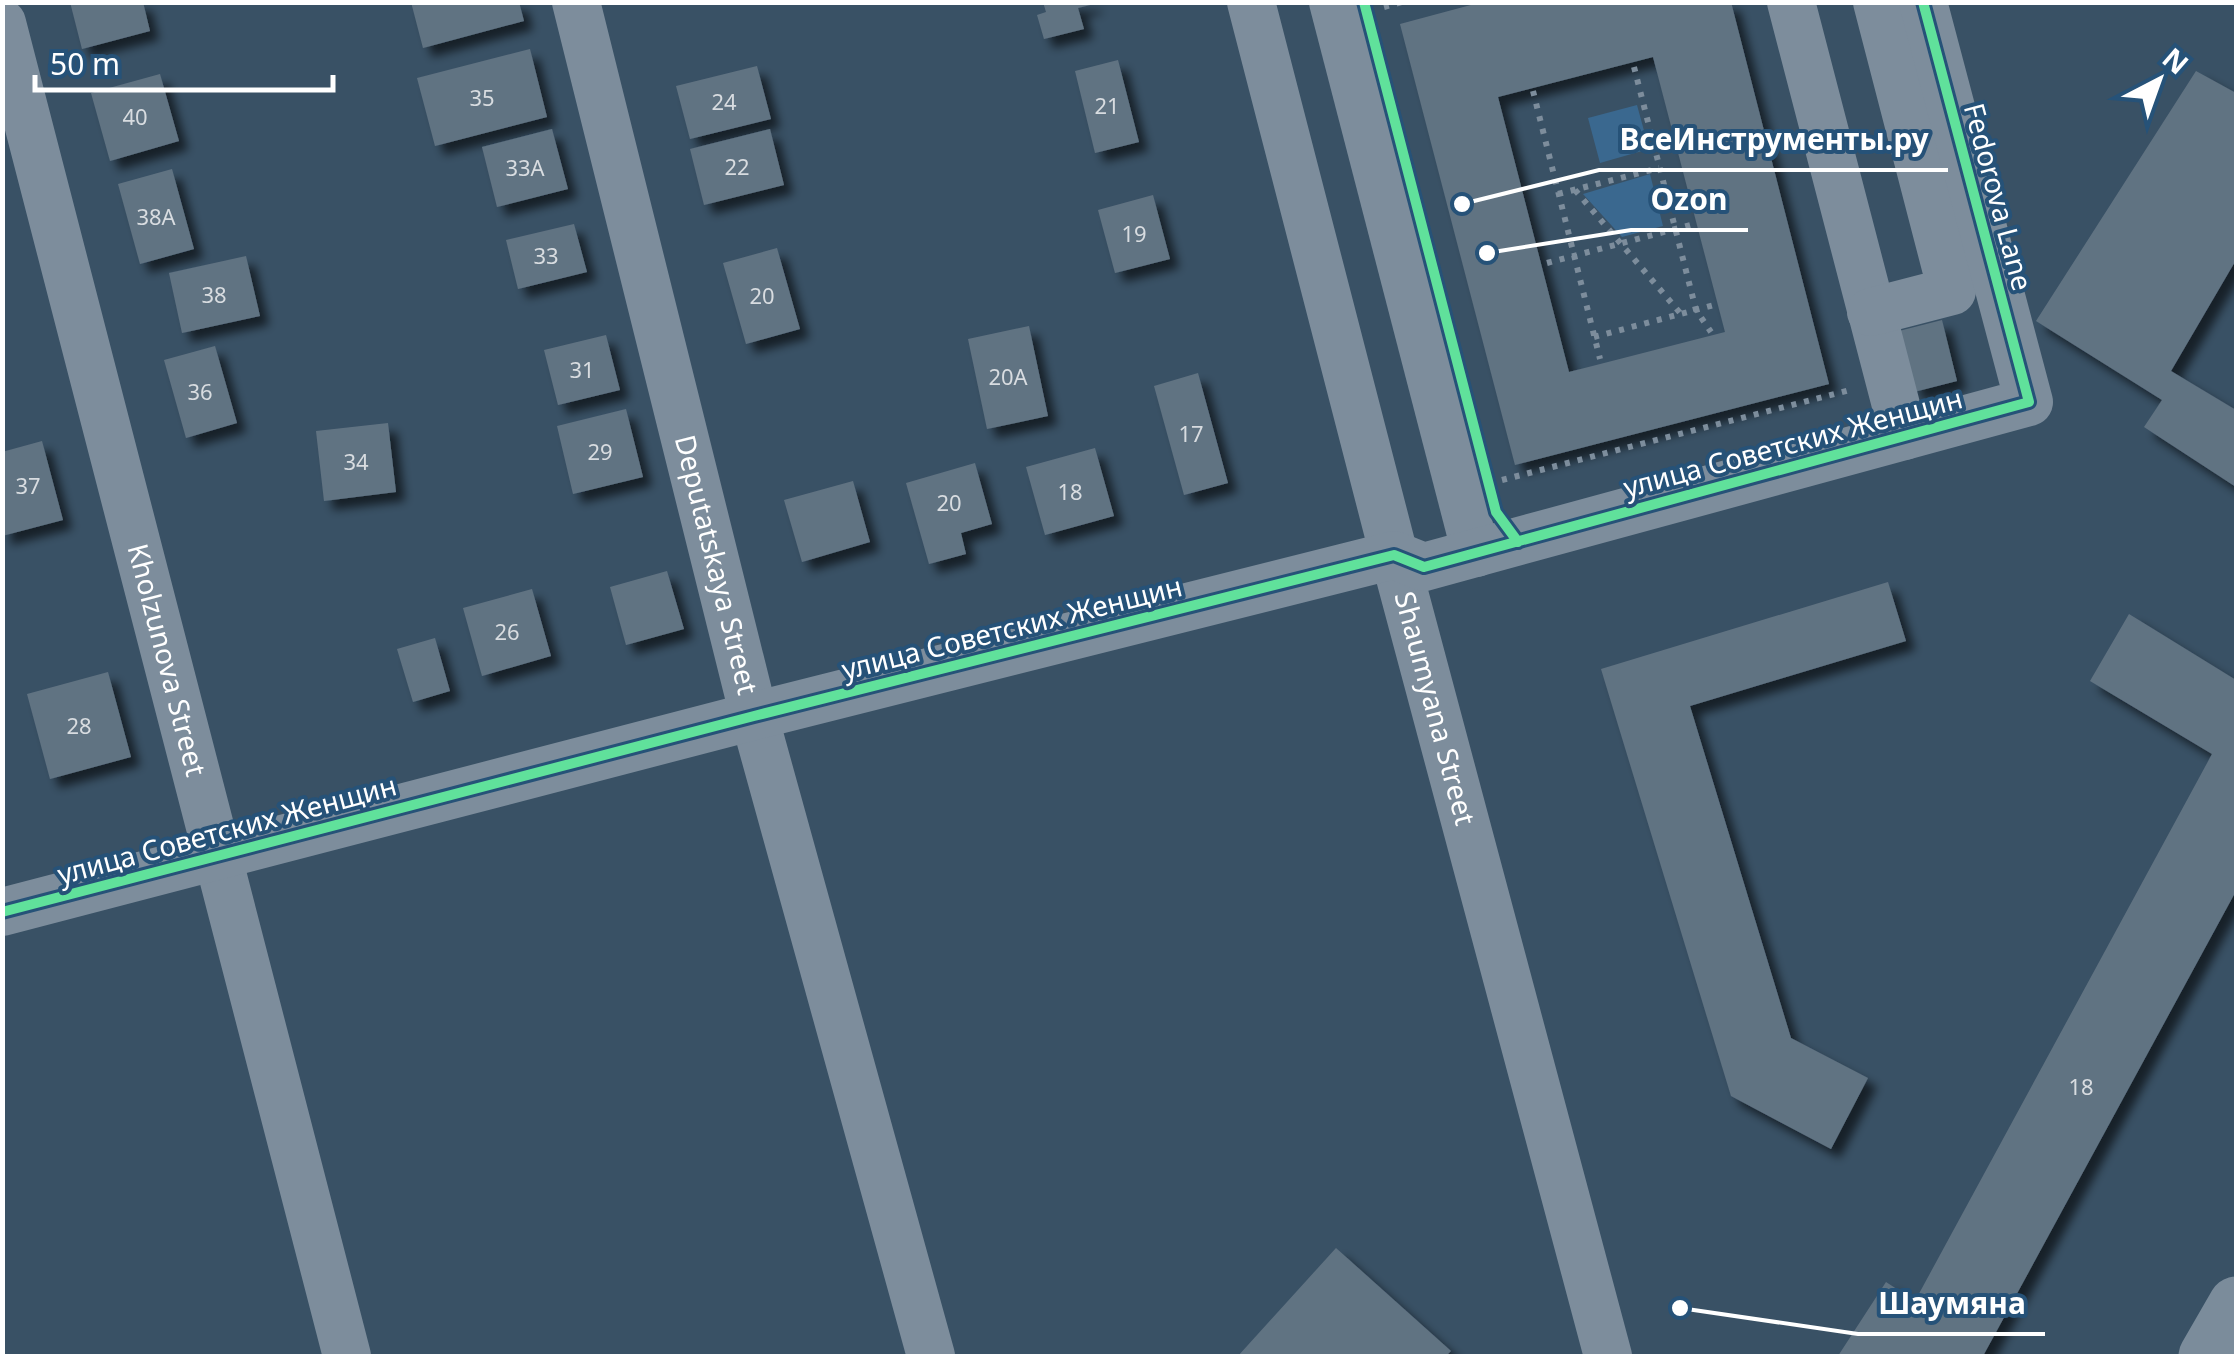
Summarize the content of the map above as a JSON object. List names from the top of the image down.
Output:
{
  "streets": {
    "street": [
      "Fedorova Lane",
      "улица Советских Женщин",
      "Deputatskaya Street",
      "Kholzunova Street",
      "Shaumyana Street"
    ]
  },
  "crossings": [
    ["Fedorova Lane", "улица Советских Женщин"],
    ["улица Советских Женщин", "Deputatskaya Street"],
    ["улица Советских Женщин", "Kholzunova Street"],
    ["улица Советских Женщин", "Shaumyana Street"]
  ],
  "places": ["ВсеИнструменты.ру", "Ozon", "Шаумяна"],
  "house_numbers": [
    "35",
    "24",
    "21",
    "40",
    "22",
    "33А",
    "38А",
    "19",
    "33",
    "38",
    "20",
    "31",
    "20А",
    "36",
    "17",
    "29",
    "34",
    "37",
    "18",
    "20",
    "26",
    "28",
    "18"
  ],
  "scale_bar": "50 m",
  "north": "top right"
}
